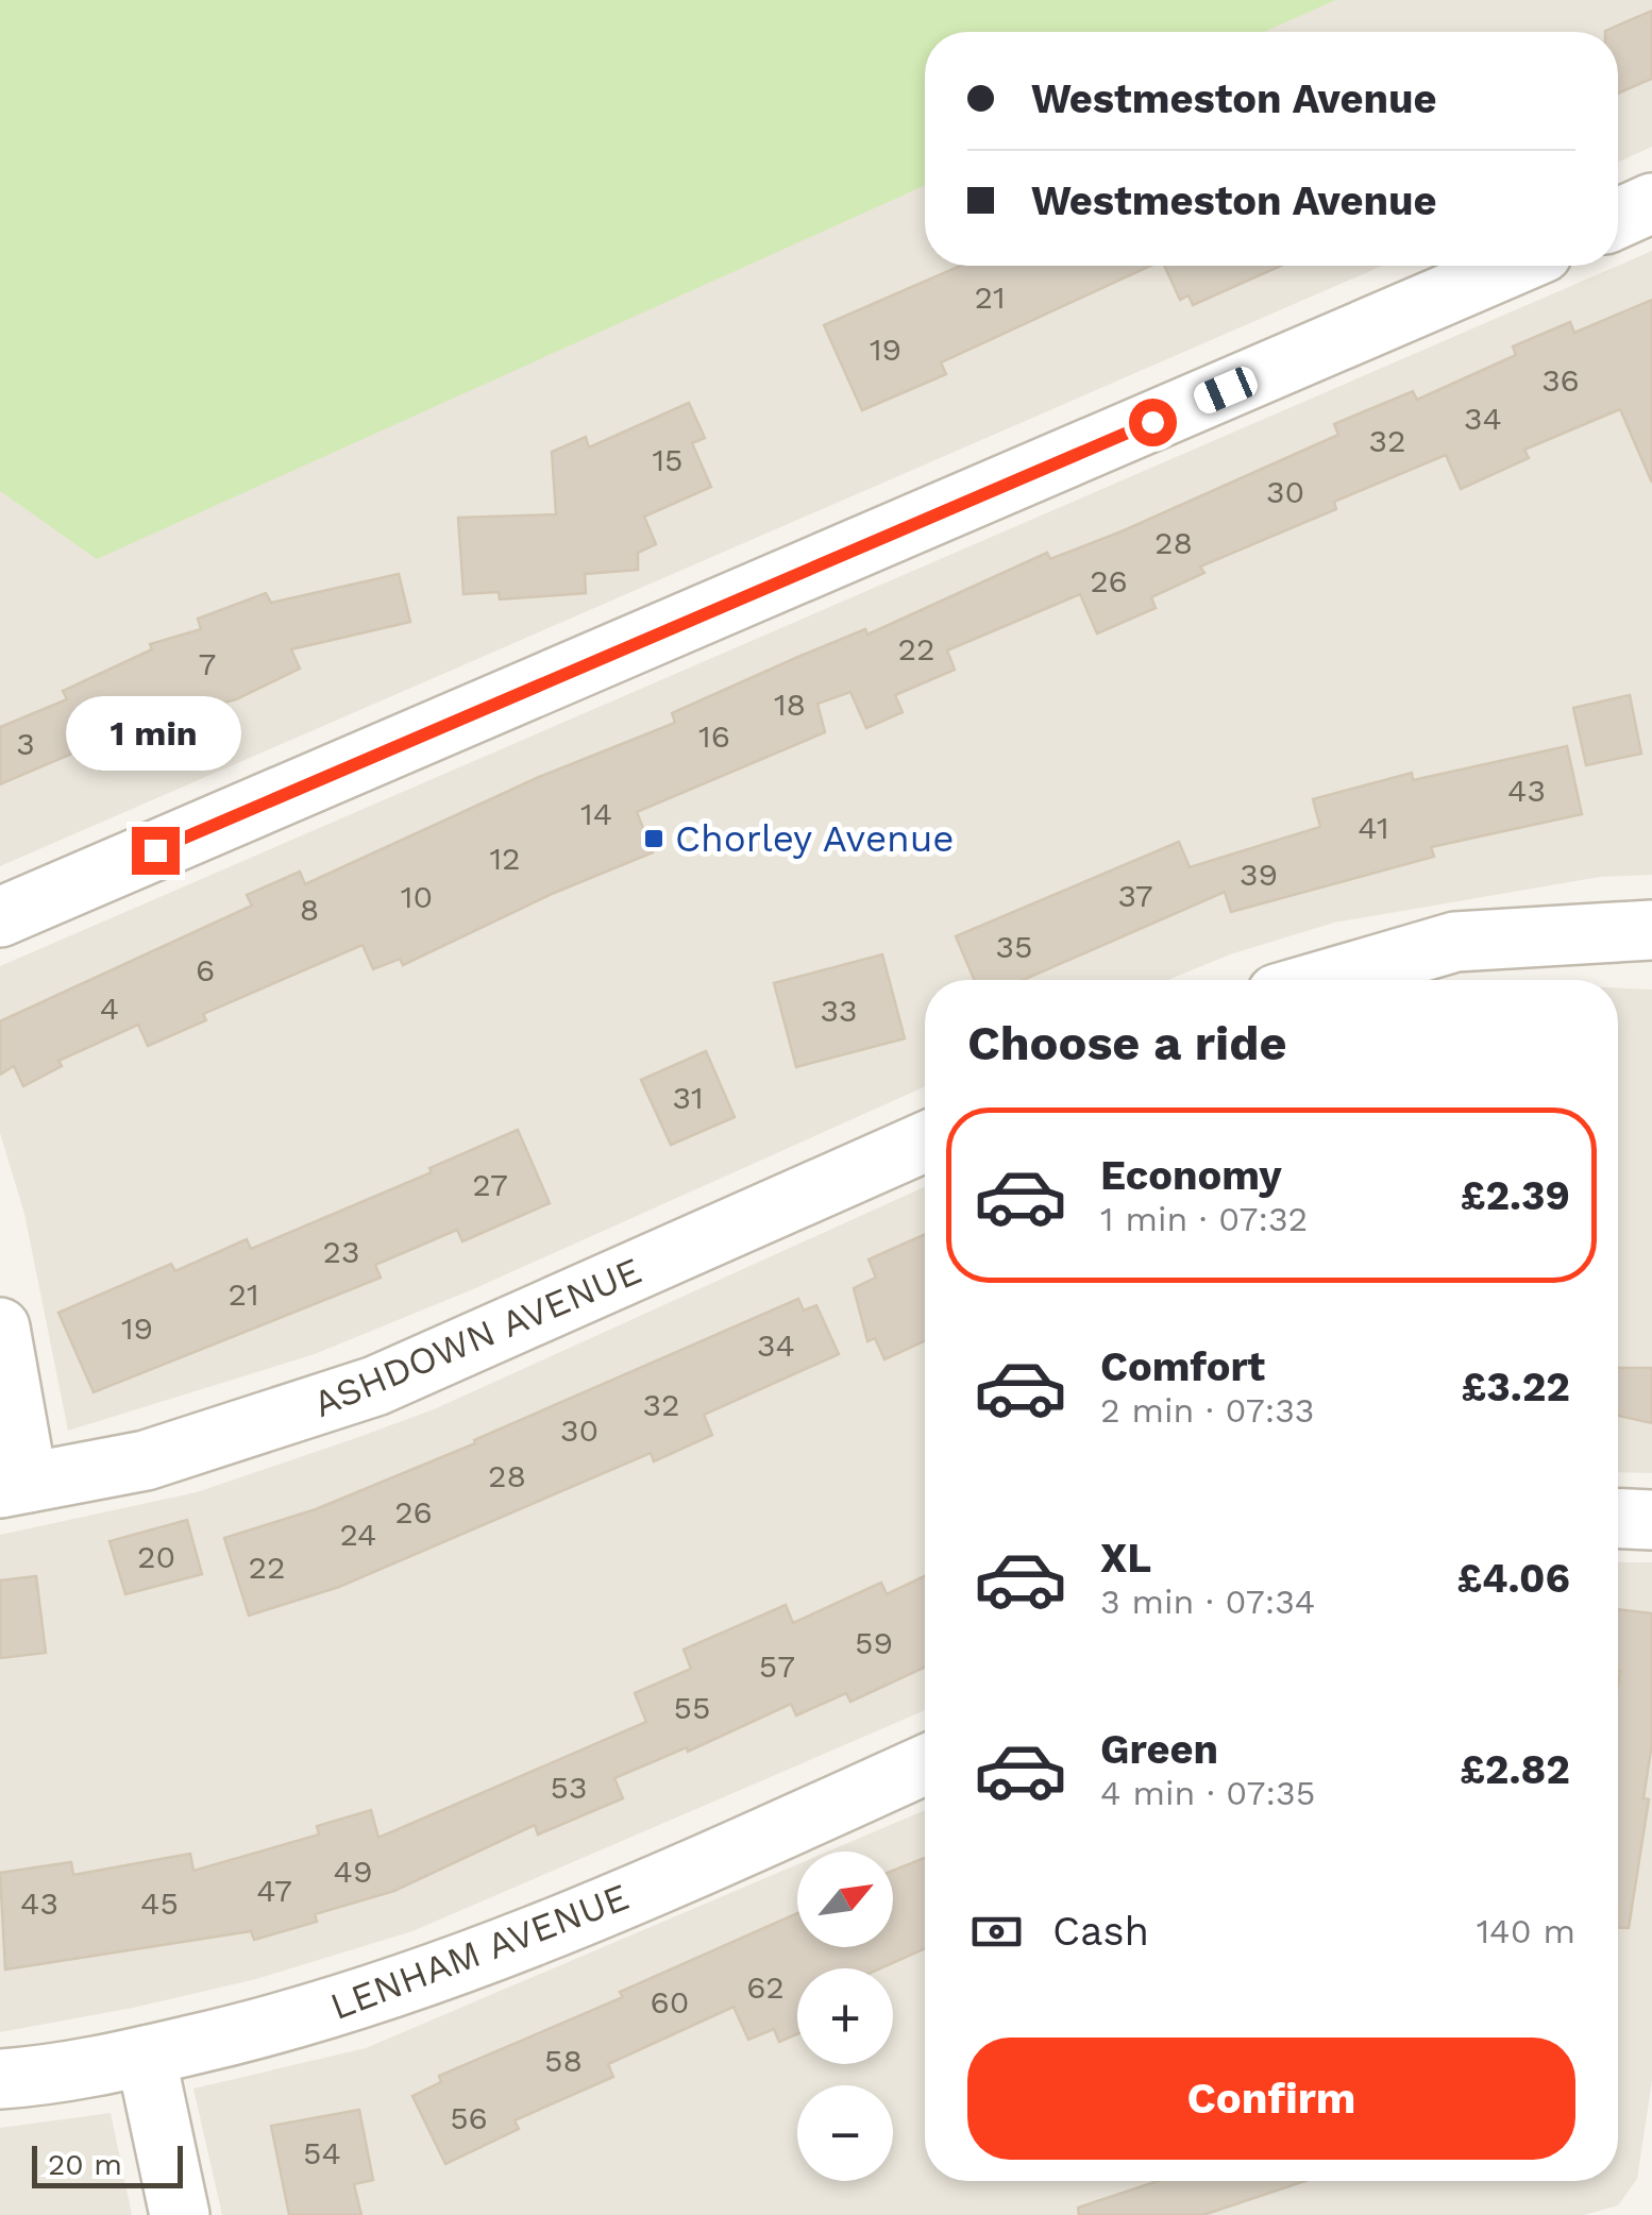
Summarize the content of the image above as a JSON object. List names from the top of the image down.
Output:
{
  "streets": {
    "street": ["ASHDOWN AVENUE", "LENHAM AVENUE"]
  },
  "places": {
    "transit": ["Chorley Avenue"]
  },
  "house_numbers": [
    "21",
    "19",
    "36",
    "34",
    "32",
    "15",
    "30",
    "28",
    "26",
    "22",
    "7",
    "18",
    "16",
    "3",
    "43",
    "14",
    "41",
    "12",
    "39",
    "37",
    "10",
    "8",
    "35",
    "6",
    "4",
    "33",
    "31",
    "27",
    "23",
    "21",
    "19",
    "34",
    "32",
    "30",
    "28",
    "26",
    "24",
    "20",
    "22",
    "59",
    "57",
    "55",
    "53",
    "49",
    "47",
    "43",
    "45",
    "62",
    "60",
    "58",
    "56",
    "54"
  ],
  "scale_bar": "20 m",
  "north": "top right",
  "page": {
    "banner": ["Westmeston Avenue", "Westmeston Avenue"],
    "bubble": "1 min",
    "heading": "Choose a ride",
    "list": [
      {
        "name": "Economy",
        "note": "1 min · 07:32",
        "value": "£2.39"
      },
      {
        "name": "Comfort",
        "note": "2 min · 07:33",
        "value": "£3.22"
      },
      {
        "name": "XL",
        "note": "3 min · 07:34",
        "value": "£4.06"
      },
      {
        "name": "Green",
        "note": "4 min · 07:35",
        "value": "£2.82"
      }
    ],
    "map_buttons": ["+", "−"],
    "pay": ["Cash", "140 m"],
    "buttons": "Confirm",
    "scale": "20 m"
  }
}
